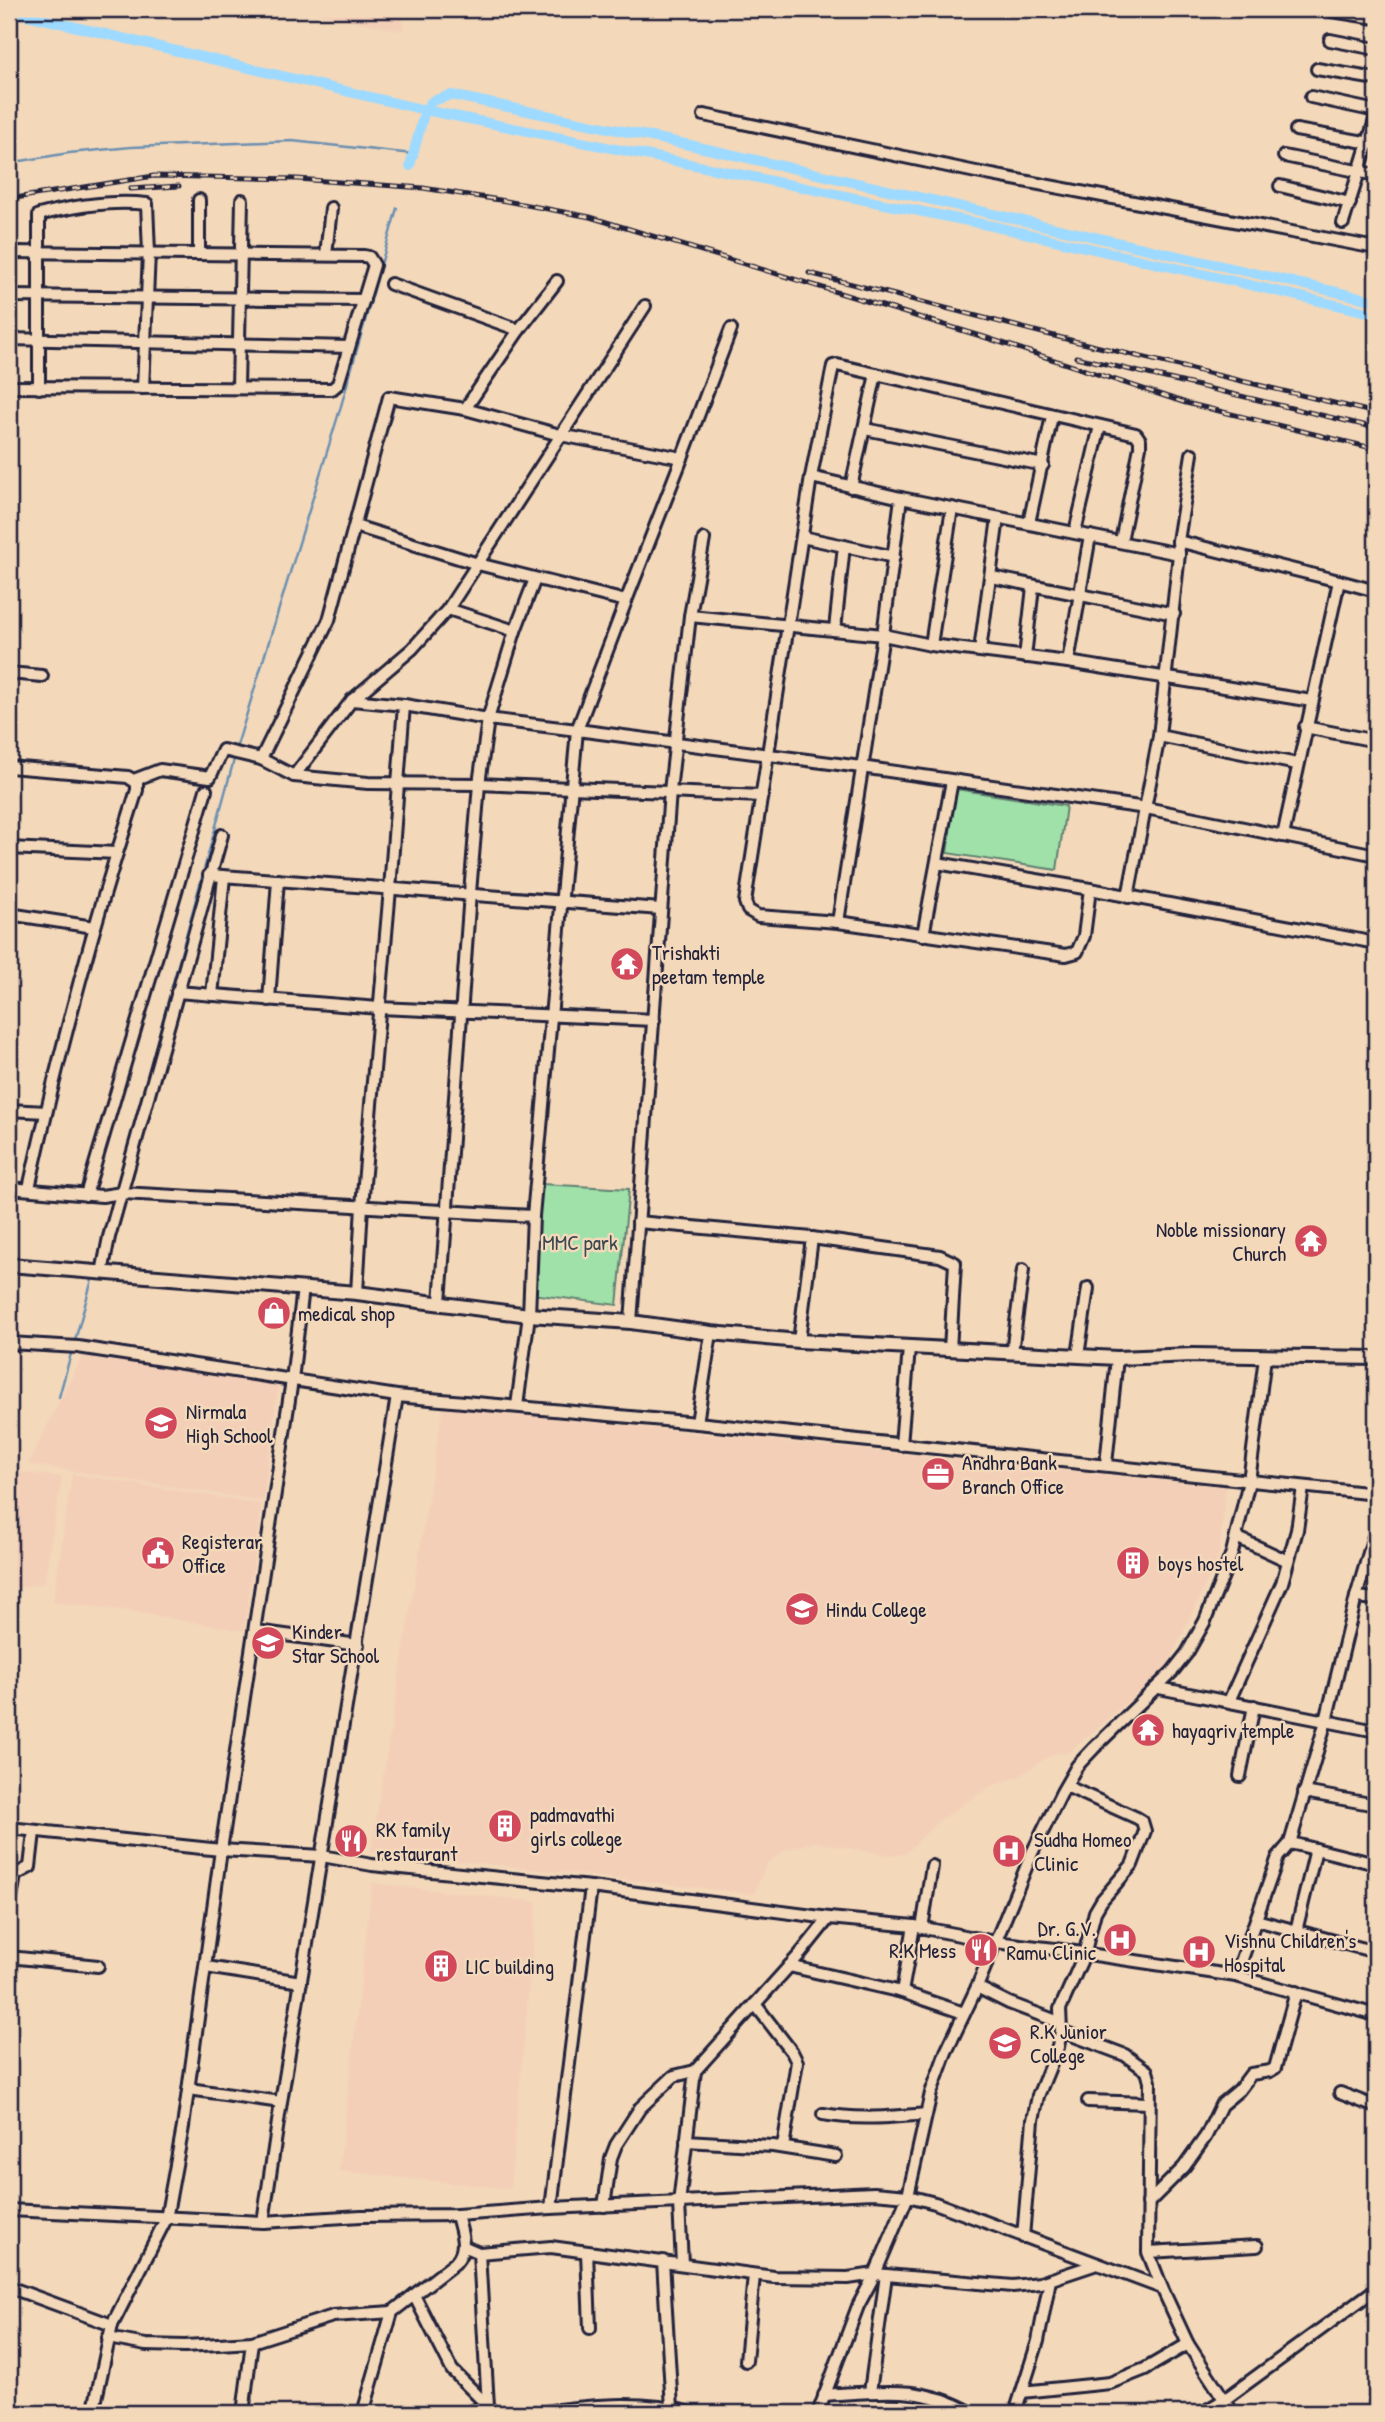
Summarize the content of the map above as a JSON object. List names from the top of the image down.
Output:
{
  "parks": ["MMC park"],
  "places": {
    "temple": ["Trishakti peetam temple", "Noble missionary Church", "hayagriv temple"],
    "shop": ["medical shop"],
    "school or university": [
      "Nirmala High School",
      "Hindu College",
      "Kinder Star School",
      "R.K Junior College"
    ],
    "office": ["Andhra Bank Branch Office"],
    "public building": ["Registerar Office"],
    "building": ["boys hostel", "padmavathi girls college", "LIC building"],
    "restaurant": ["RK family restaurant", "R.K Mess"],
    "hospital": ["Sudha Homeo Clinic", "Dr. G.V. Ramu Clinic", "Vishnu Children's Hospital"]
  }
}
